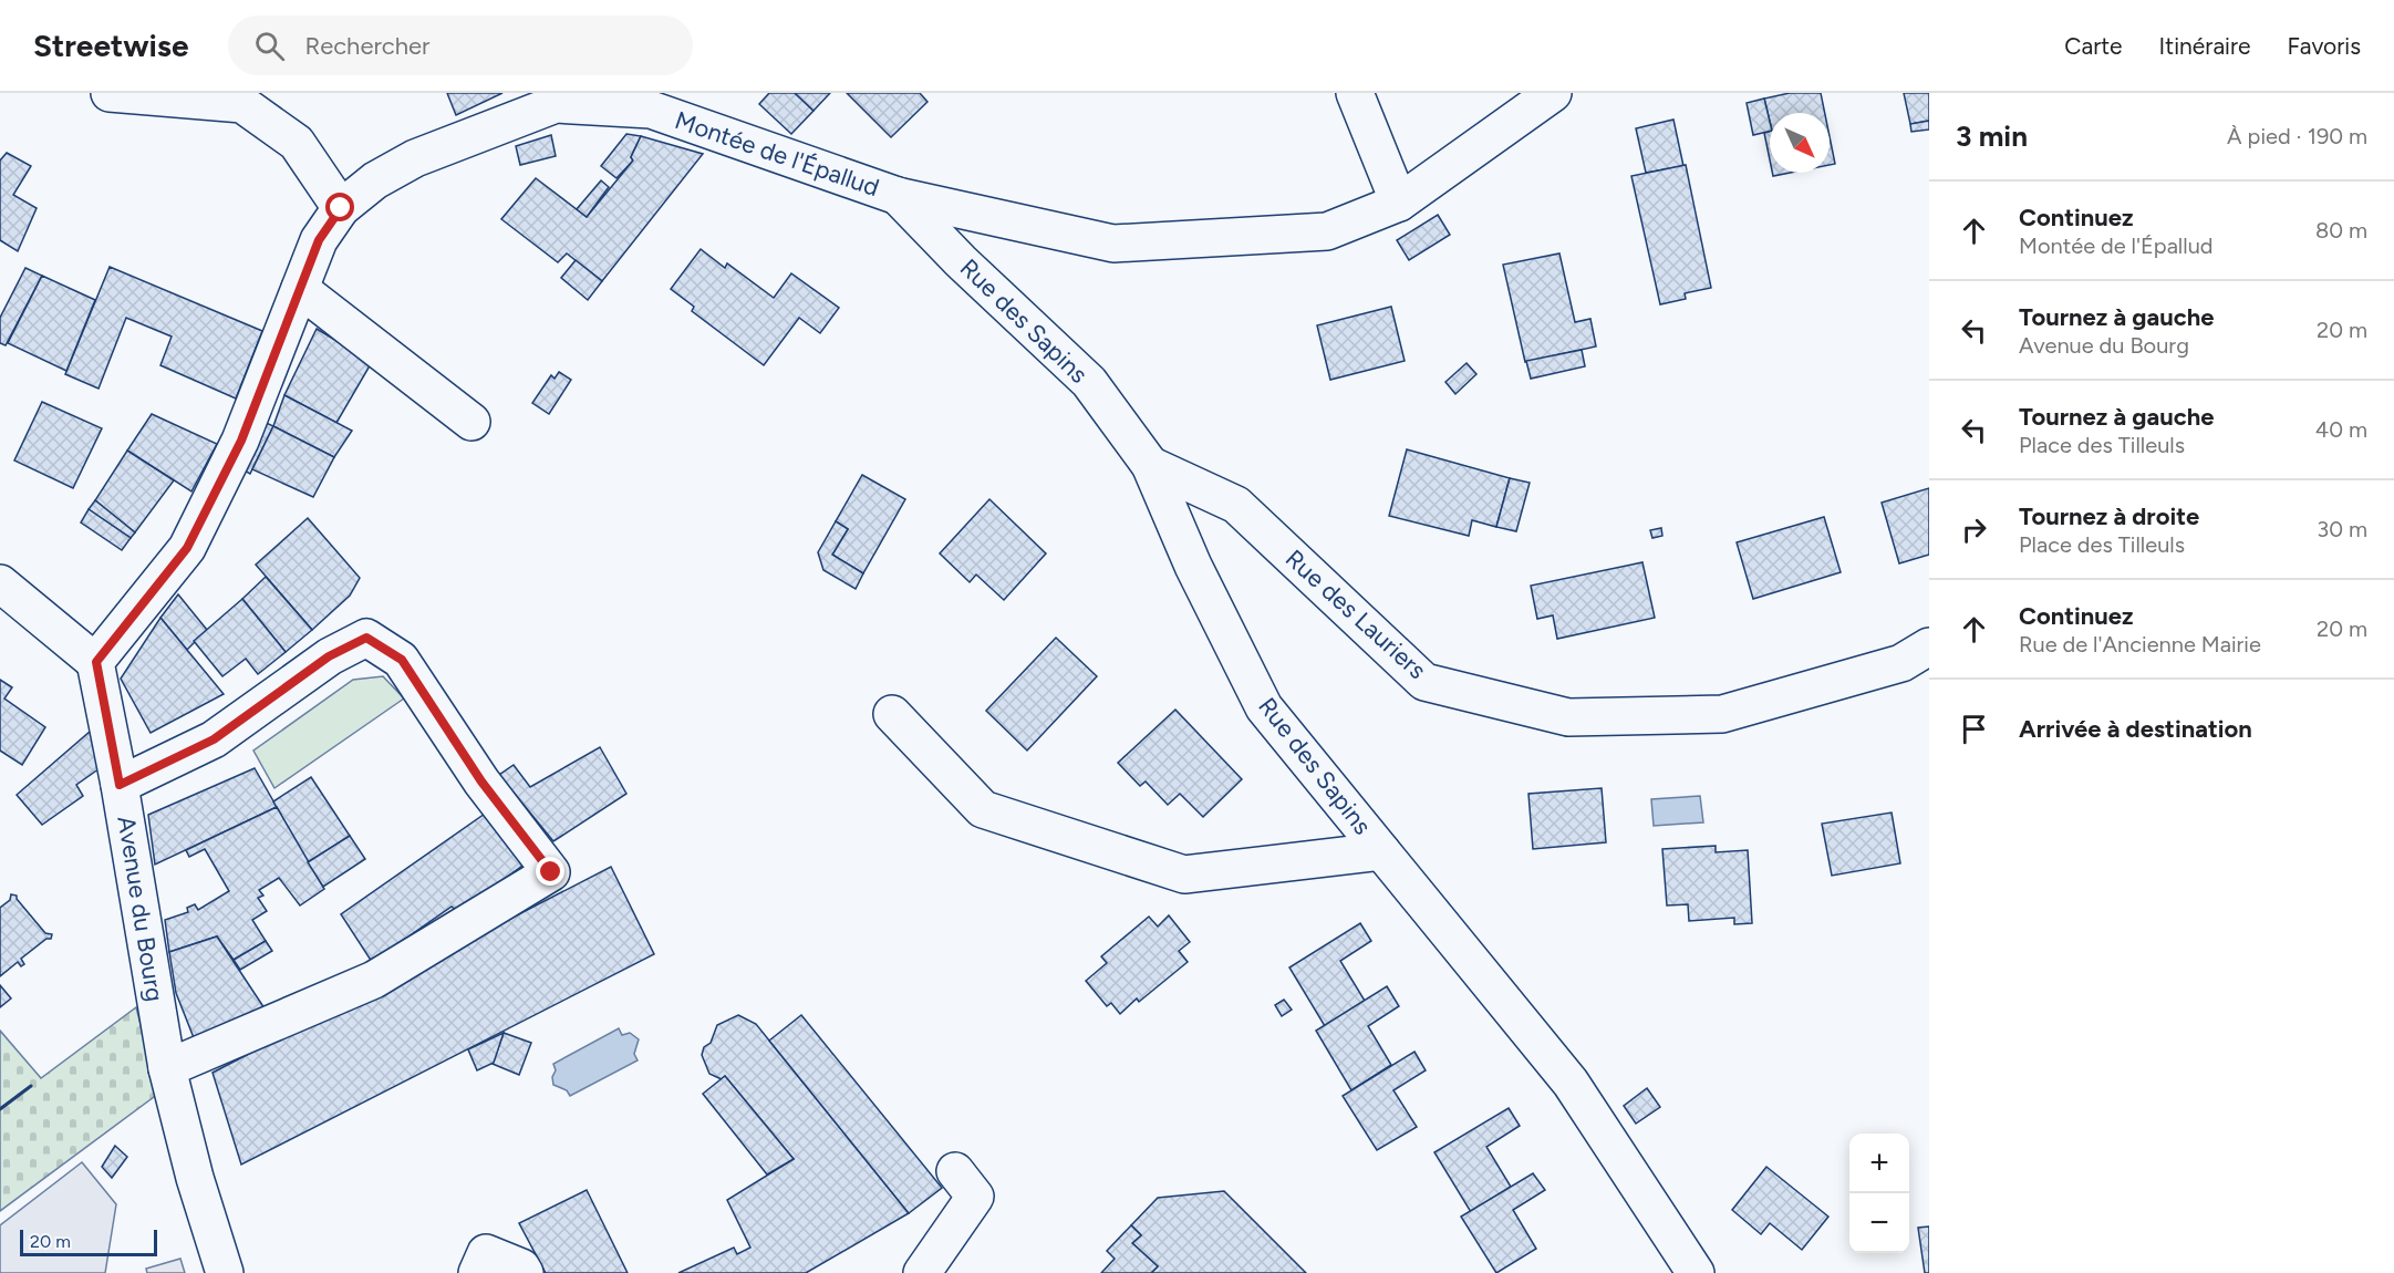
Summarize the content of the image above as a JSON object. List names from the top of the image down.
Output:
{
  "streets": {
    "street": [
      "Montée de l'Épallud",
      "Rue des Sapins",
      "Rue des Lauriers",
      "Avenue du Bourg"
    ]
  },
  "crossings": [
    ["Montée de l'Épallud", "Rue des Sapins"],
    ["Montée de l'Épallud", "Avenue du Bourg"],
    ["Rue des Sapins", "Rue des Lauriers"]
  ],
  "scale_bar": "20 m",
  "north": "bottom right",
  "page": {
    "header": "Streetwise",
    "search": "Rechercher",
    "nav": ["Carte", "Itinéraire", "Favoris"],
    "heading": ["3 min", "À pied · 190 m"],
    "list": [
      ["Continuez", "Montée de l'Épallud", "80 m"],
      ["Tournez à gauche", "Avenue du Bourg", "20 m"],
      ["Tournez à gauche", "Place des Tilleuls", "40 m"],
      ["Tournez à droite", "Place des Tilleuls", "30 m"],
      ["Continuez", "Rue de l'Ancienne Mairie", "20 m"],
      "Arrivée à destination"
    ],
    "map_buttons": ["+", "−"],
    "scale": "20 m"
  }
}
